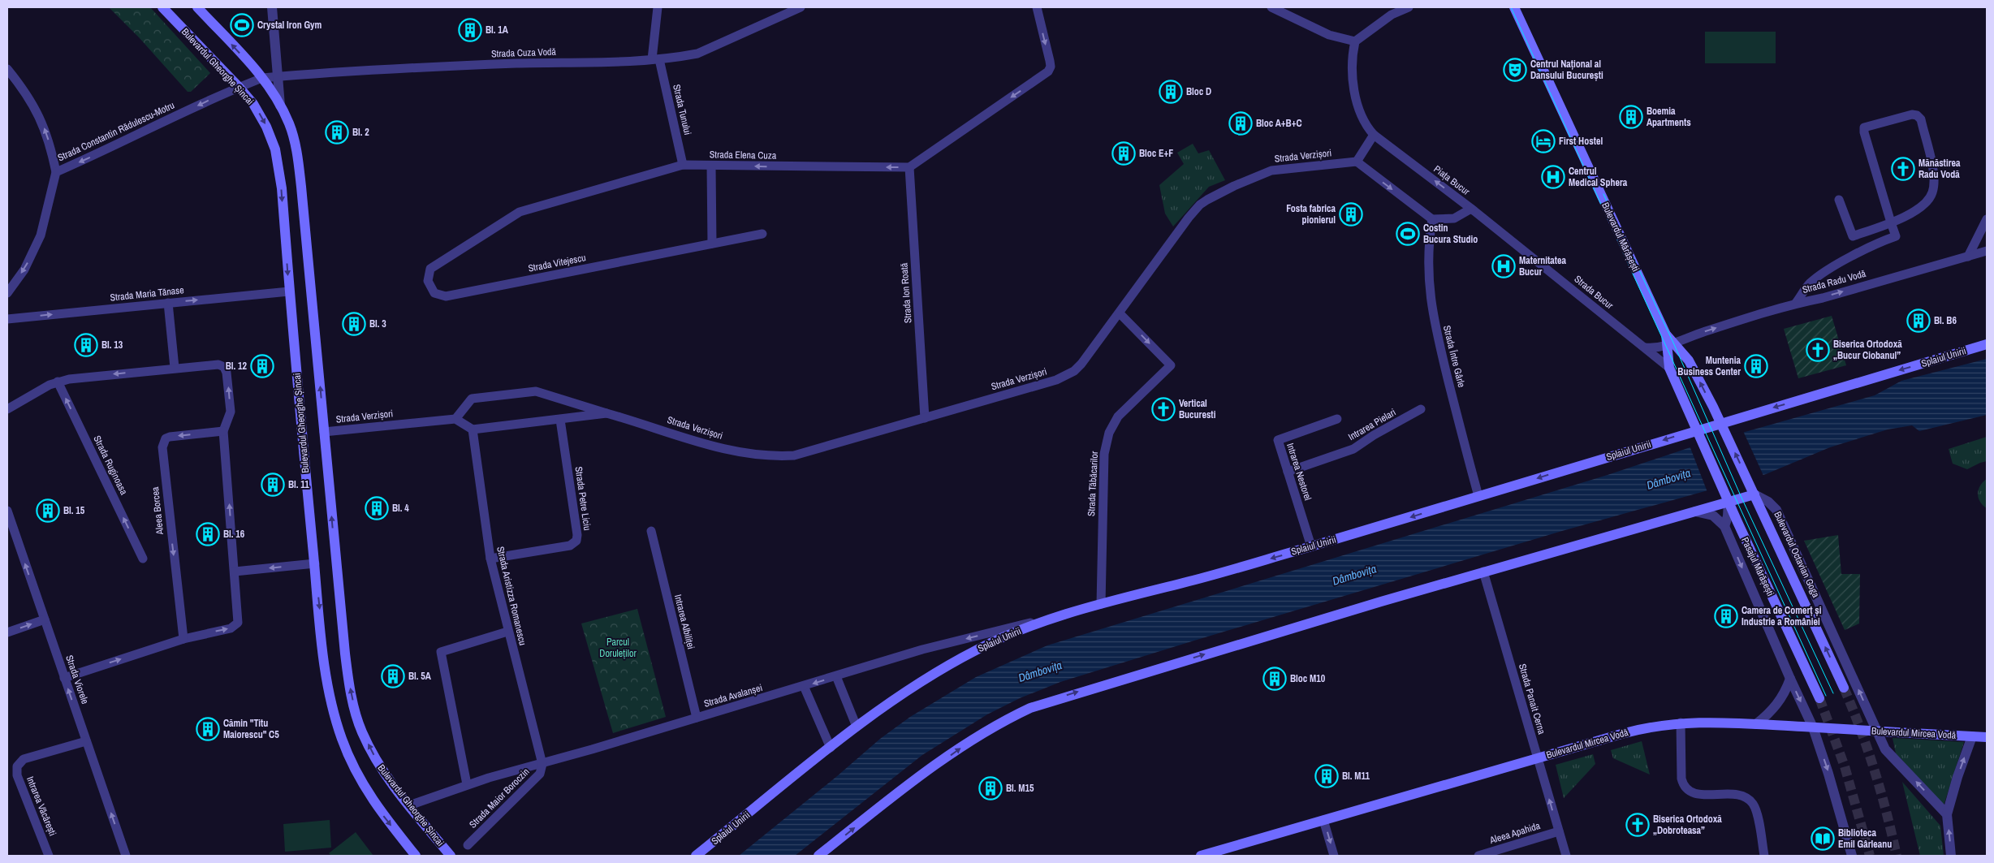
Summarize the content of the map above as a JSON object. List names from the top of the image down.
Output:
{
  "streets": {
    "main road": [
      "Bulevardul Gheorghe Șincai",
      "Bulevardul Mărășești",
      "Splaiul Unirii",
      "Pasajul Mărășești",
      "Bulevardul Mircea Vodă"
    ],
    "street": [
      "Strada Cuza Vodă",
      "Strada Tunului",
      "Strada Constantin Rădulescu-Motru",
      "Strada Elena Cuza",
      "Strada Verzișori",
      "Piața Bucur",
      "Strada Vitejescu",
      "Strada Radu Vodă",
      "Strada Bucur",
      "Strada Ion Roată",
      "Strada Maria Tănase",
      "Strada Între Gârle",
      "Intrarea Pielari",
      "Strada Ruginoasa",
      "Intrarea Nestorel",
      "Strada Tăbăcarilor",
      "Strada Petre Liciu",
      "Aleea Borcea",
      "Bulevardul Octavian Goga",
      "Strada Aristizza Romanescu",
      "Intrarea Albiliței",
      "Strada Viorele",
      "Strada Avalanșei",
      "Strada Panait Cerna",
      "Strada Maior Boroczin",
      "Intrarea Văcărești",
      "Aleea Apahida"
    ]
  },
  "crossings": [
    ["Strada Cuza Vodă", "Bulevardul Gheorghe Șincai"],
    ["Strada Cuza Vodă", "Strada Tunului"],
    ["Strada Cuza Vodă", "Strada Constantin Rădulescu-Motru"],
    ["Bulevardul Gheorghe Șincai", "Strada Constantin Rădulescu-Motru"],
    ["Bulevardul Gheorghe Șincai", "Strada Verzișori"],
    ["Bulevardul Gheorghe Șincai", "Strada Maria Tănase"],
    ["Bulevardul Gheorghe Șincai", "Strada Avalanșei"],
    ["Strada Tunului", "Strada Elena Cuza"],
    ["Strada Elena Cuza", "Strada Vitejescu"],
    ["Strada Elena Cuza", "Strada Ion Roată"],
    ["Strada Verzișori", "Strada Ion Roată"],
    ["Strada Verzișori", "Strada Tăbăcarilor"],
    ["Strada Verzișori", "Strada Petre Liciu"],
    ["Strada Verzișori", "Strada Aristizza Romanescu"],
    ["Piața Bucur", "Strada Bucur"],
    ["Piața Bucur", "Strada Între Gârle"],
    ["Bulevardul Mărășești", "Strada Radu Vodă"],
    ["Bulevardul Mărășești", "Strada Bucur"],
    ["Bulevardul Mărășești", "Splaiul Unirii"],
    ["Bulevardul Mărășești", "Pasajul Mărășești"],
    ["Strada Între Gârle", "Splaiul Unirii"],
    ["Splaiul Unirii", "Intrarea Nestorel"],
    ["Splaiul Unirii", "Strada Tăbăcarilor"],
    ["Splaiul Unirii", "Strada Avalanșei"],
    ["Intrarea Pielari", "Intrarea Nestorel"],
    ["Strada Petre Liciu", "Strada Aristizza Romanescu"],
    ["Bulevardul Octavian Goga", "Bulevardul Mircea Vodă"],
    ["Strada Aristizza Romanescu", "Strada Avalanșei"],
    ["Strada Aristizza Romanescu", "Strada Maior Boroczin"],
    ["Intrarea Albiliței", "Strada Avalanșei"],
    ["Strada Viorele", "Intrarea Văcărești"],
    ["Strada Avalanșei", "Strada Maior Boroczin"],
    ["Strada Panait Cerna", "Bulevardul Mircea Vodă"],
    ["Strada Panait Cerna", "Aleea Apahida"]
  ],
  "one_way": [
    "Strada Constantin Rădulescu-Motru",
    "Strada Elena Cuza",
    "Strada Radu Vodă",
    "Strada Ruginoasa",
    "Strada Tăbăcarilor",
    "Strada Viorele",
    "Strada Avalanșei"
  ],
  "water": ["Dâmbovița"],
  "parks": ["Parcul Doruleților"],
  "places": {
    "sports": ["Crystal Iron Gym", "Costin Bucura Studio"],
    "building": [
      "Bl. 1A",
      "Bloc D",
      "Boemia Apartments",
      "Bloc A+B+C",
      "Bl. 2",
      "Bloc E+F",
      "Fosta fabrica pionierul",
      "Bl. B6",
      "Bl. 3",
      "Bl. 13",
      "Bl. 12",
      "Muntenia Business Center",
      "Bl. 11",
      "Bl. 4",
      "Bl. 15",
      "Bl. 16",
      "Camera de Comerț și Industrie a României",
      "Bl. 5A",
      "Bloc M10",
      "Cămin \"Titu Maiorescu\" C5",
      "Bl. M11",
      "Bl. M15"
    ],
    "theatre": ["Centrul Național al Dansului București"],
    "hotel": ["First Hostel"],
    "church": [
      "Mănăstirea Radu Vodă",
      "Biserica Ortodoxă „Bucur Ciobanul”",
      "Vertical Bucuresti",
      "Biserica Ortodoxă „Dobroteasa”"
    ],
    "hospital": ["Centrul Medical Sphera", "Maternitatea Bucur"],
    "library": ["Biblioteca Emil Gârleanu"]
  }
}
